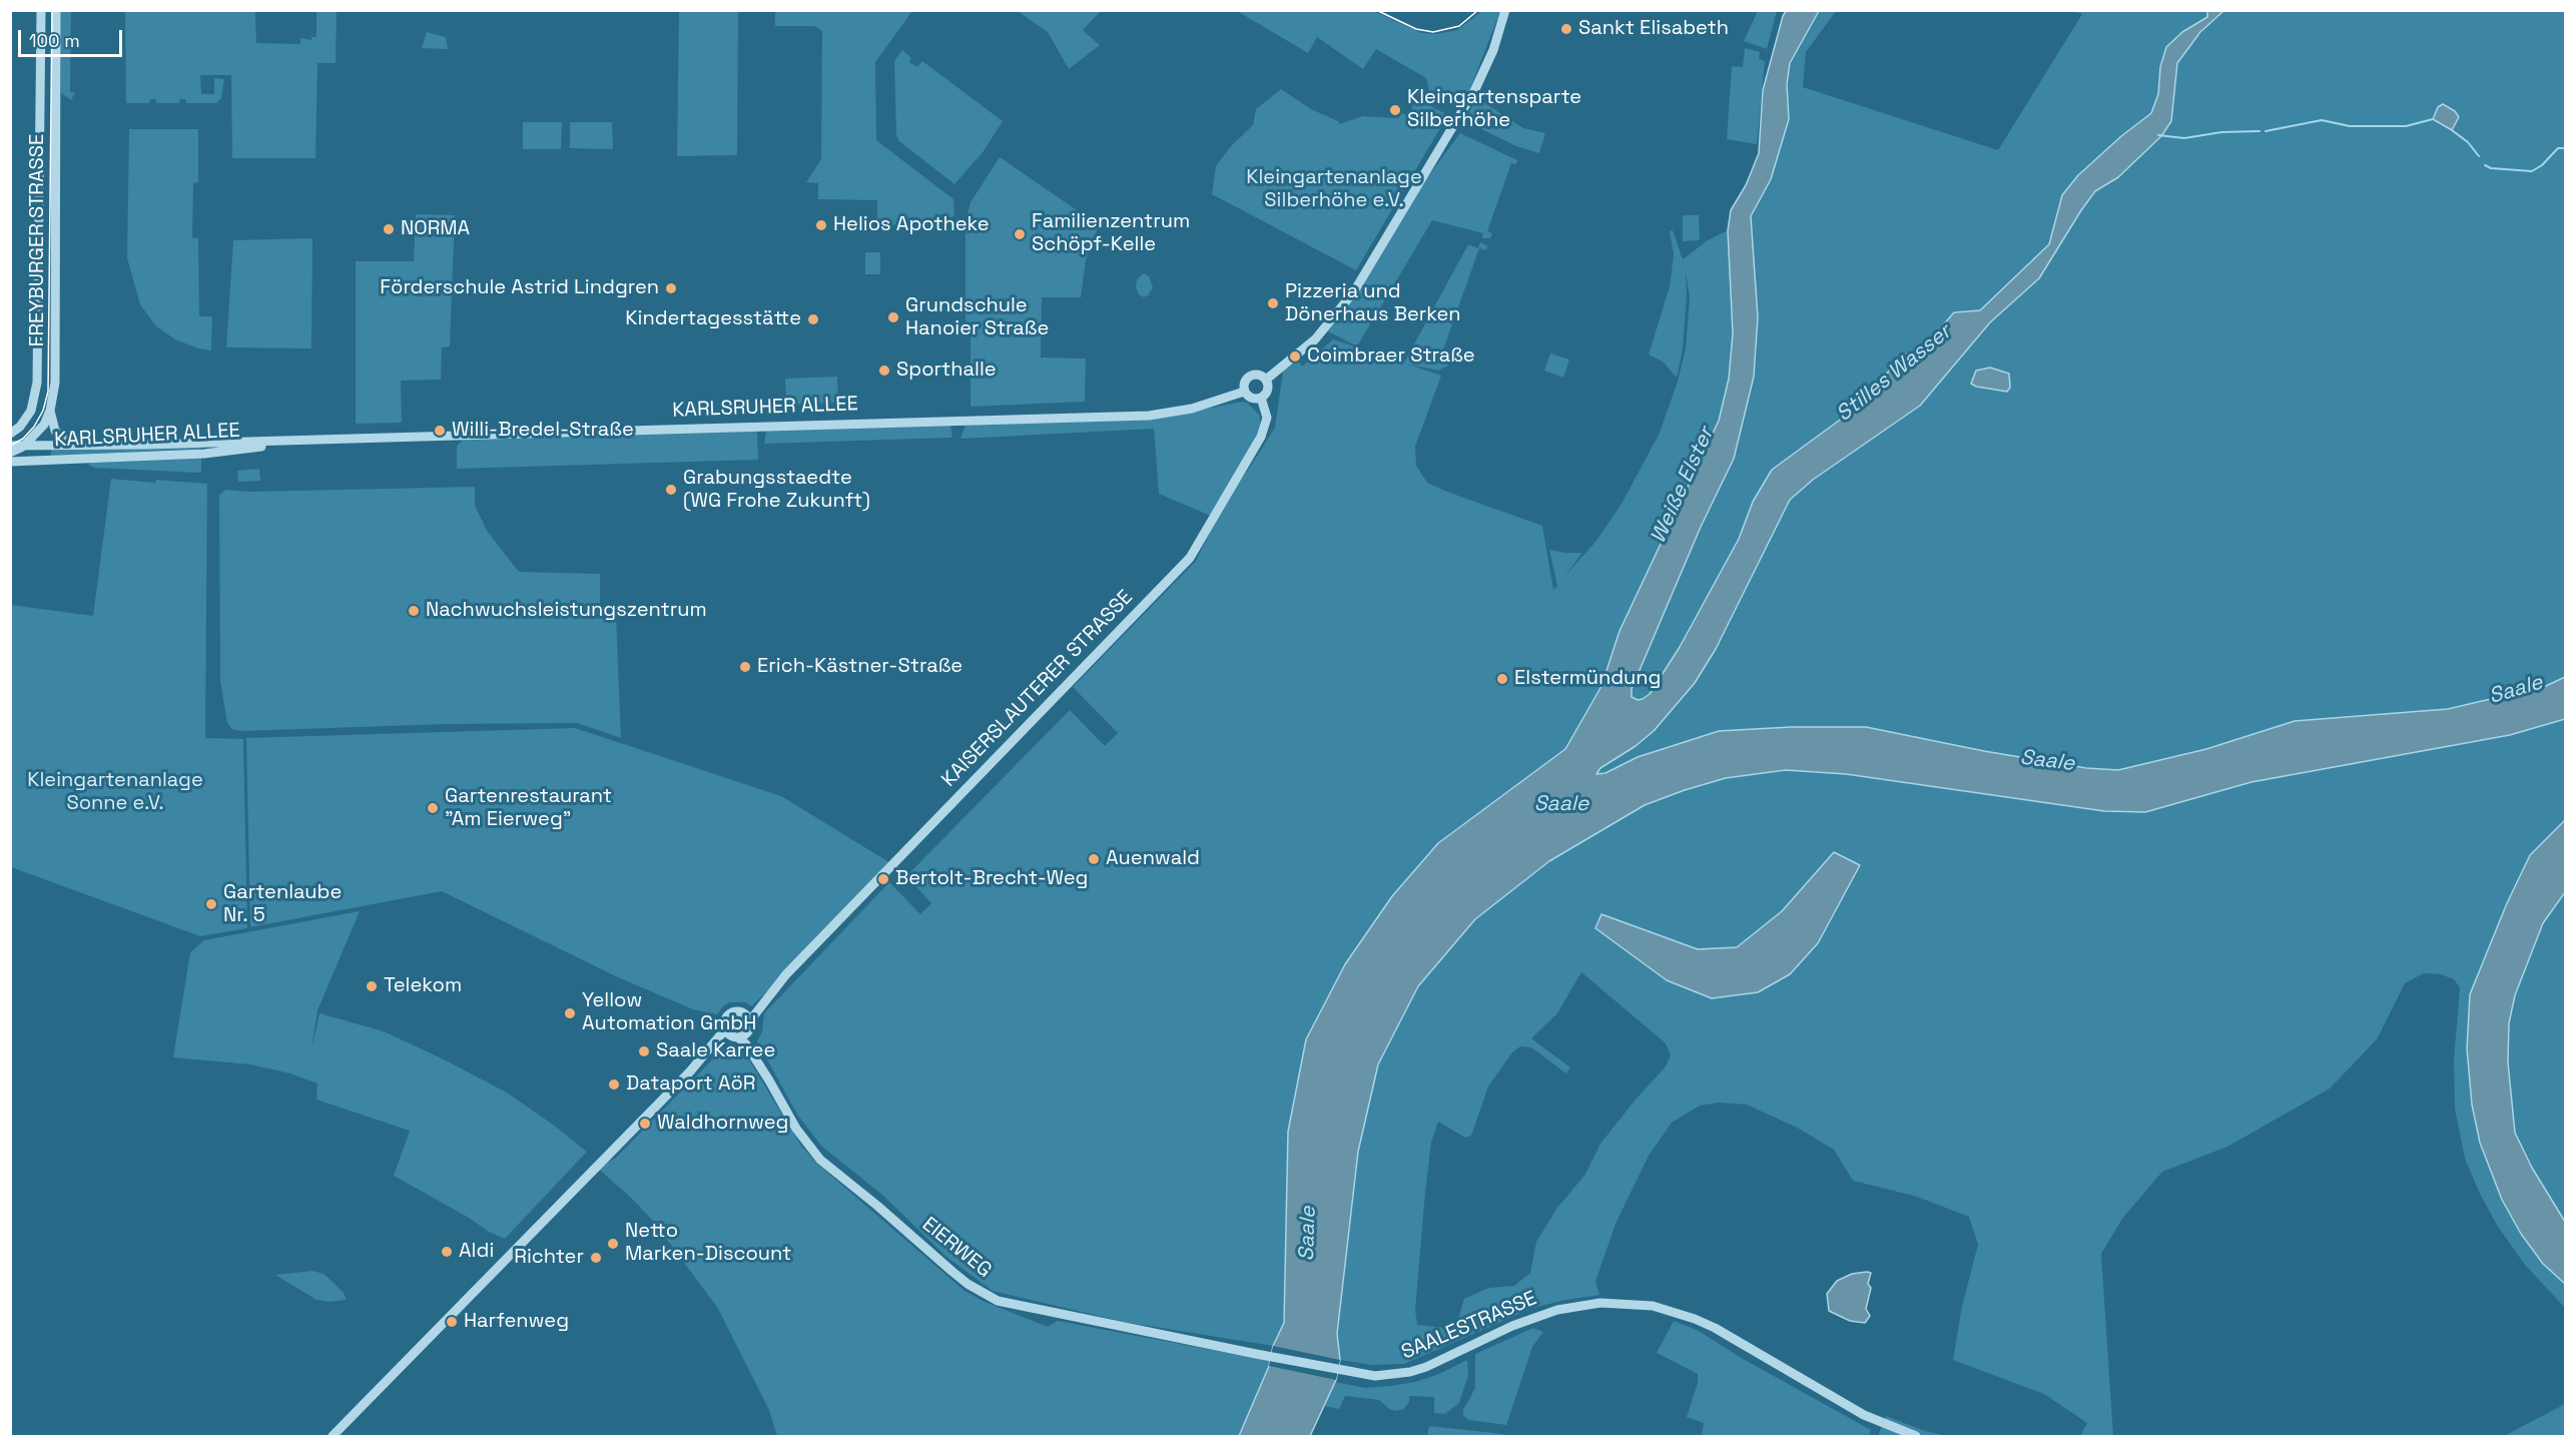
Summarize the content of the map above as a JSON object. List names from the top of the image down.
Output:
{
  "streets": {
    "street": [
      "FREYBURGER STRASSE",
      "KARLSRUHER ALLEE",
      "KAISERSLAUTERER STRASSE",
      "EIERWEG",
      "SAALESTRASSE"
    ]
  },
  "crossings": [
    ["FREYBURGER STRASSE", "KARLSRUHER ALLEE"],
    ["KARLSRUHER ALLEE", "KAISERSLAUTERER STRASSE"],
    ["KAISERSLAUTERER STRASSE", "EIERWEG"],
    ["EIERWEG", "SAALESTRASSE"]
  ],
  "water": ["Stilles Wasser", "Weiße Elster", "Saale"],
  "parks": ["Kleingartenanlage Silberhöhe e.V.", "Kleingartenanlage Sonne e.V."],
  "places": [
    "Sankt Elisabeth",
    "Kleingartensparte Silberhöhe",
    "Helios Apotheke",
    "NORMA",
    "Familienzentrum Schöpf-Kelle",
    "Förderschule Astrid Lindgren",
    "Pizzeria und Dönerhaus Berken",
    "Grundschule Hanoier Straße",
    "Kindertagesstätte",
    "Coimbraer Straße",
    "Sporthalle",
    "Willi-Bredel-Straße",
    "Grabungsstaedte (WG Frohe Zukunft)",
    "Nachwuchsleistungszentrum",
    "Erich-Kästner-Straße",
    "Elstermündung",
    "Gartenrestaurant \"Am Eierweg\"",
    "Auenwald",
    "Bertolt-Brecht-Weg",
    "Gartenlaube Nr. 5",
    "Telekom",
    "Yellow Automation GmbH",
    "Saale Karree",
    "Dataport AöR",
    "Waldhornweg",
    "Netto Marken-Discount",
    "Aldi",
    "Richter",
    "Harfenweg"
  ],
  "scale_bar": "100 m"
}
